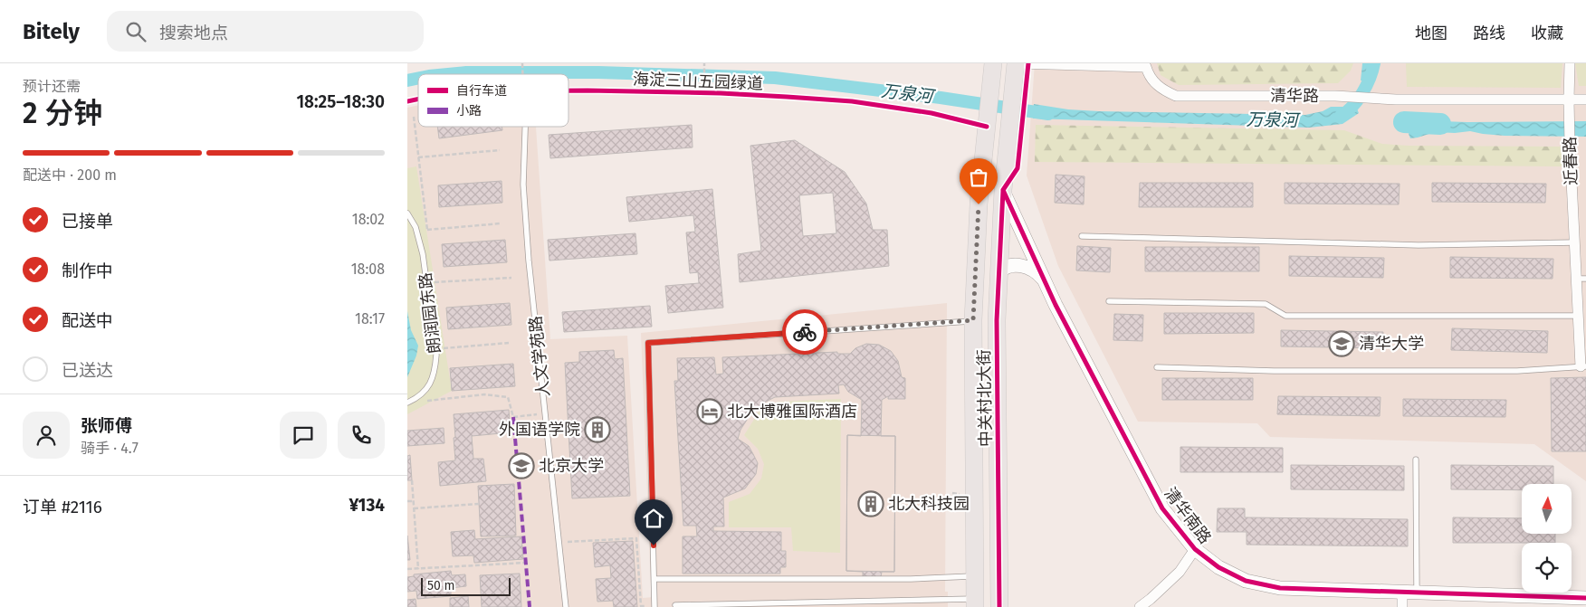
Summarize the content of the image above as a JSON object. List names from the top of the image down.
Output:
{
  "streets": {
    "main road": ["中关村北大街"],
    "street": ["清华路", "近春路", "清华南路"],
    "lane": ["朗润园东路", "人文学苑路"],
    "cycle path": ["海淀三山五园绿道"]
  },
  "crossings": [
    ["清华路", "近春路"],
    ["清华路", "中关村北大街"],
    ["中关村北大街", "清华南路"]
  ],
  "water": ["万泉河"],
  "places": {
    "school or university": ["清华大学", "北京大学"],
    "hotel": ["北大博雅国际酒店"],
    "building": ["外国语学院", "北大科技园"]
  },
  "legend": ["自行车道", "小路"],
  "scale_bar": "50 m",
  "north": "top",
  "page": {
    "header": "Bitely",
    "search": "搜索地点",
    "nav": ["地图", "路线", "收藏"],
    "heading": ["2 分钟", "预计还需", "18:25–18:30"],
    "panel": [
      "张师傅",
      "骑手 · 4.7",
      "订单 #2116",
      "¥134"
    ],
    "bar": "配送中 · 200 m",
    "list": [
      ["已接单", "18:02"],
      ["制作中", "18:08"],
      ["配送中", "18:17"],
      "已送达"
    ],
    "scale": "50 m"
  }
}
